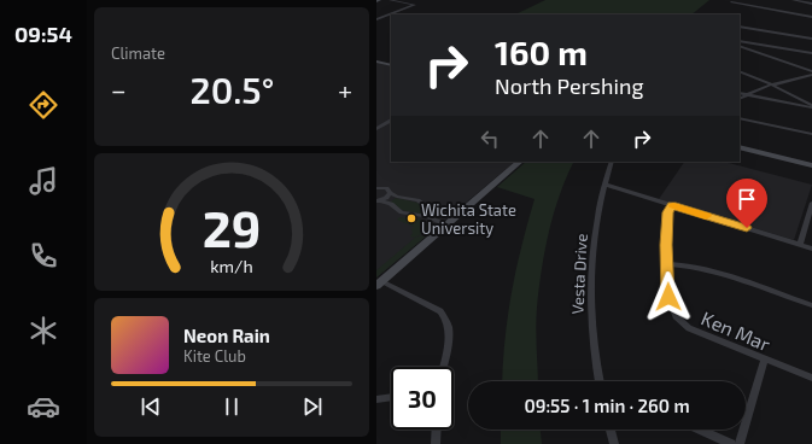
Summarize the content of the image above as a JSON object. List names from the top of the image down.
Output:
{
  "streets": {
    "street": ["Vesta Drive", "Ken Mar"]
  },
  "places": ["Wichita State University"],
  "page": {
    "tabs": "09:54",
    "tile": "Climate",
    "turn": ["160 m", "North Pershing"],
    "heat": ["−", "20.5°", "+"],
    "song": ["Neon Rain", "Kite Club"],
    "limit": "30",
    "trip": "09:55 · 1 min · 260 m",
    "gauge": ["29", "km/h"]
  }
}
